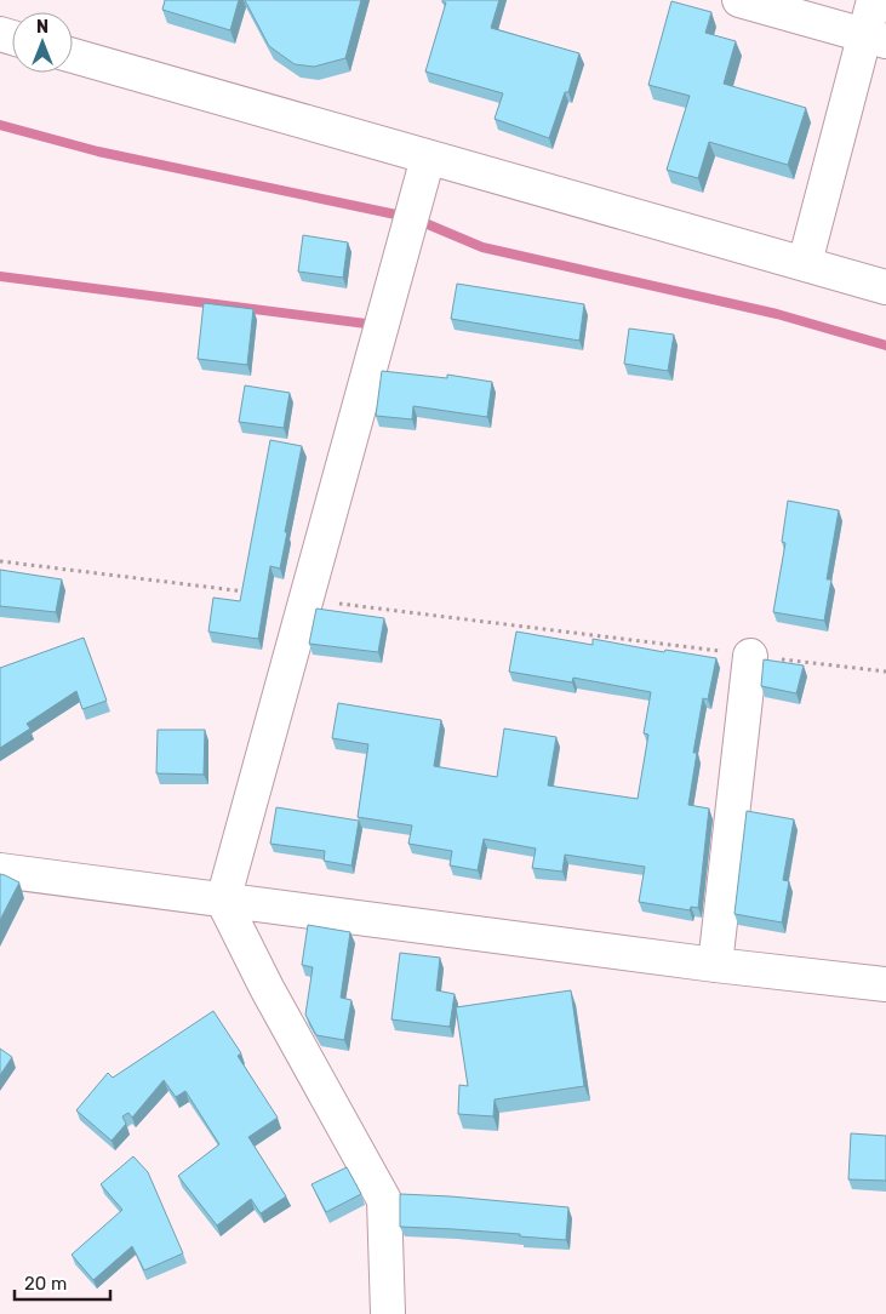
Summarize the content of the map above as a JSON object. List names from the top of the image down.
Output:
{
  "scale_bar": "20 m",
  "north": "top"
}
